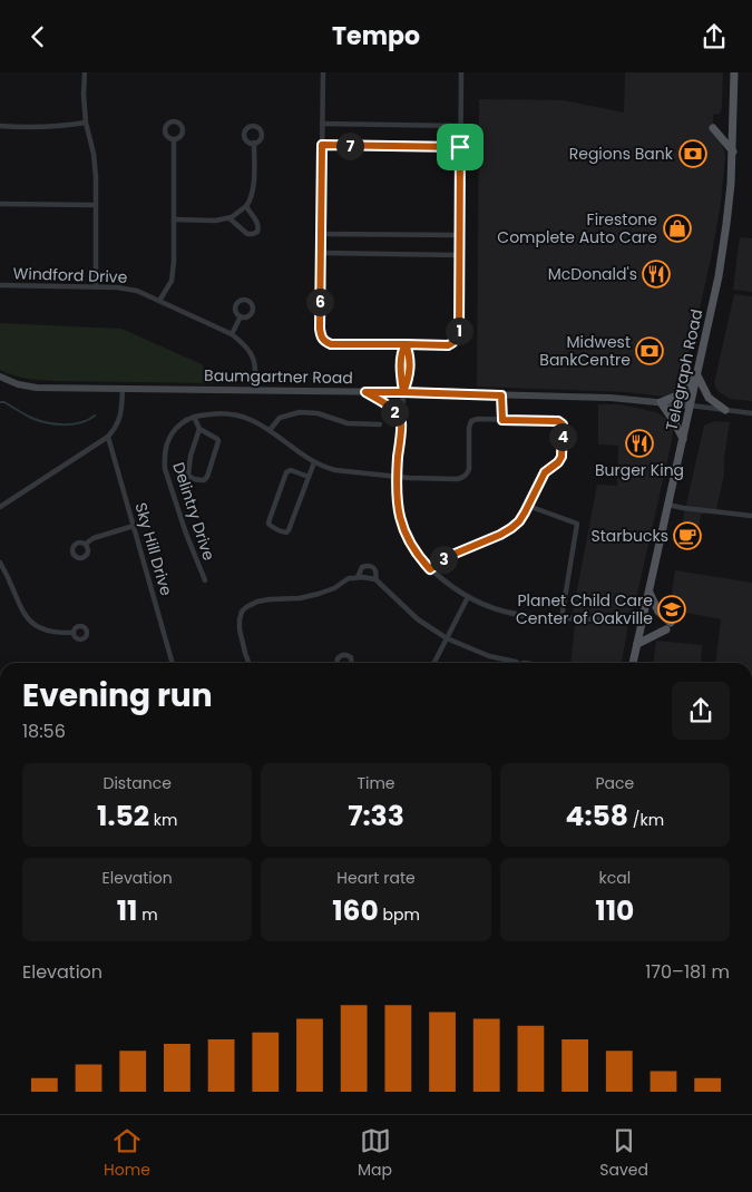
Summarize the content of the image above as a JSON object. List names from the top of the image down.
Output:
{
  "streets": {
    "main road": ["Telegraph Road", "Baumgartner Road"],
    "street": ["Windford Drive", "Delintry Drive", "Sky Hill Drive"]
  },
  "crossings": [
    ["Windford Drive", "Baumgartner Road"],
    ["Telegraph Road", "Baumgartner Road"]
  ],
  "places": {
    "bank": ["Regions Bank", "Midwest BankCentre"],
    "shop": ["Firestone Complete Auto Care"],
    "restaurant": ["McDonald's", "Burger King"],
    "cafe": ["Starbucks"],
    "school or university": ["Planet Child Care Center of Oakville"]
  },
  "page": {
    "header": "Tempo",
    "pins": [
      "7",
      "6",
      "1",
      "2",
      "4",
      "3"
    ],
    "heading": ["Evening run", "18:56"],
    "stats": [
      ["Distance", "1.52 km"],
      ["Time", "7:33"],
      ["Pace", "4:58 /km"],
      ["Elevation", "11 m"],
      ["Heart rate", "160 bpm"],
      ["kcal", "110"]
    ],
    "chart": ["Elevation", "170–181 m"],
    "tabs": ["Home", "Map", "Saved"]
  }
}
